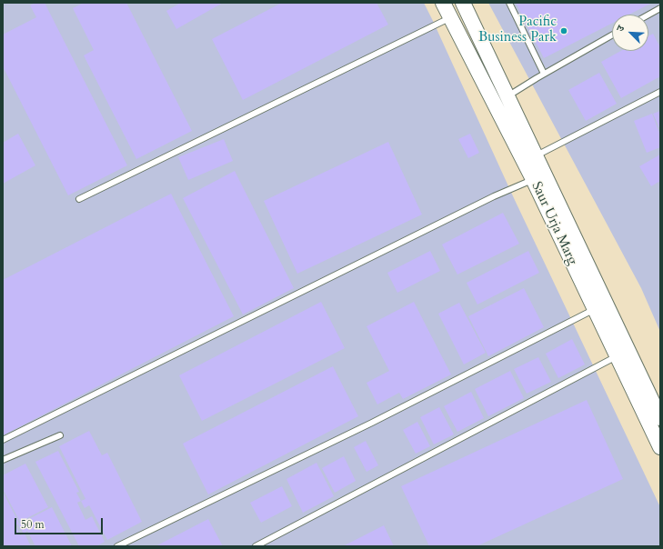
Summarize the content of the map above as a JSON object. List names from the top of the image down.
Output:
{
  "streets": {
    "street": ["Saur Urja Marg"]
  },
  "places": ["Pacific Business Park"],
  "scale_bar": "50 m",
  "north": "top left"
}
